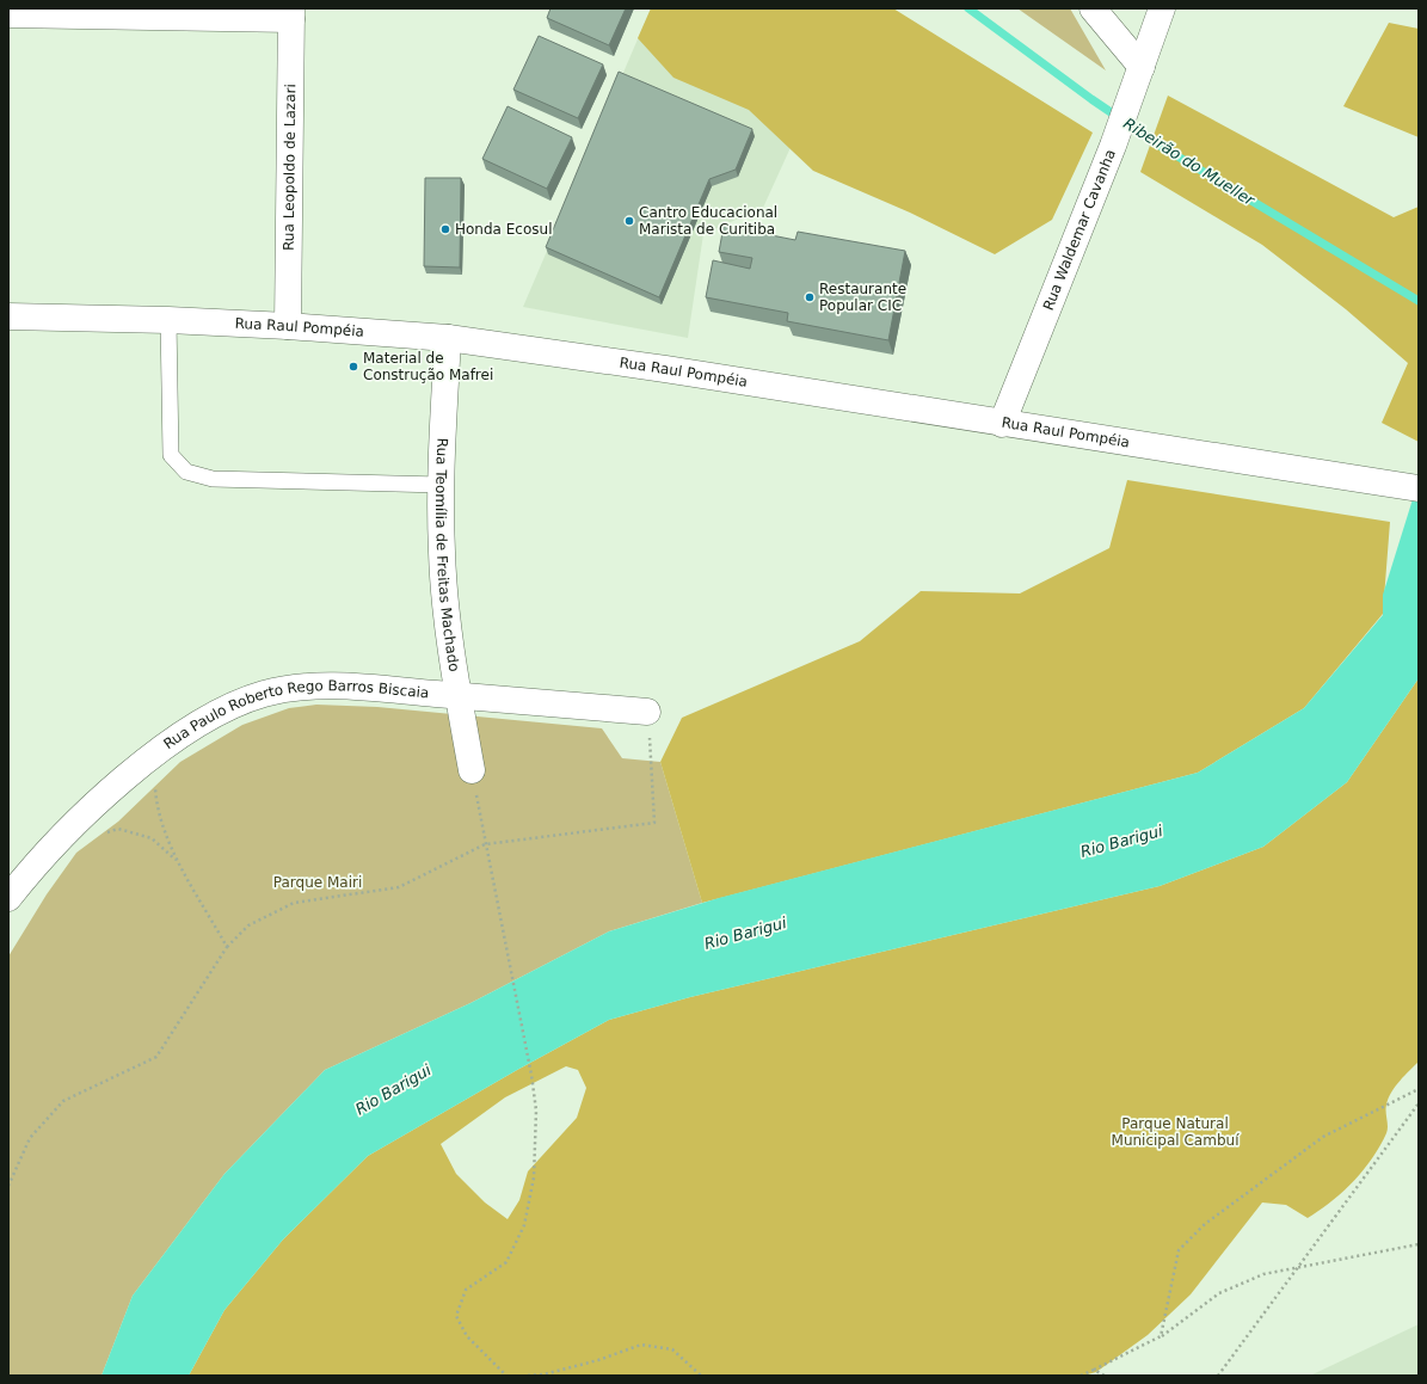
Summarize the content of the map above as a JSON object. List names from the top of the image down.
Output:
{
  "streets": {
    "street": [
      "Rua Leopoldo de Lazari",
      "Rua Waldemar Cavanha",
      "Rua Raul Pompéia",
      "Rua Teomília de Freitas Machado",
      "Rua Paulo Roberto Rego Barros Biscaia"
    ]
  },
  "crossings": [
    ["Rua Leopoldo de Lazari", "Rua Raul Pompéia"],
    ["Rua Waldemar Cavanha", "Rua Raul Pompéia"],
    ["Rua Raul Pompéia", "Rua Teomília de Freitas Machado"],
    ["Rua Teomília de Freitas Machado", "Rua Paulo Roberto Rego Barros Biscaia"]
  ],
  "water": ["Ribeirão do Mueller", "Rio Barigui"],
  "parks": ["Parque Mairi", "Parque Natural Municipal Cambuí"],
  "places": [
    "Cantro Educacional Marista de Curitiba",
    "Honda Ecosul",
    "Restaurante Popular CIC",
    "Material de Construção Mafrei"
  ]
}
